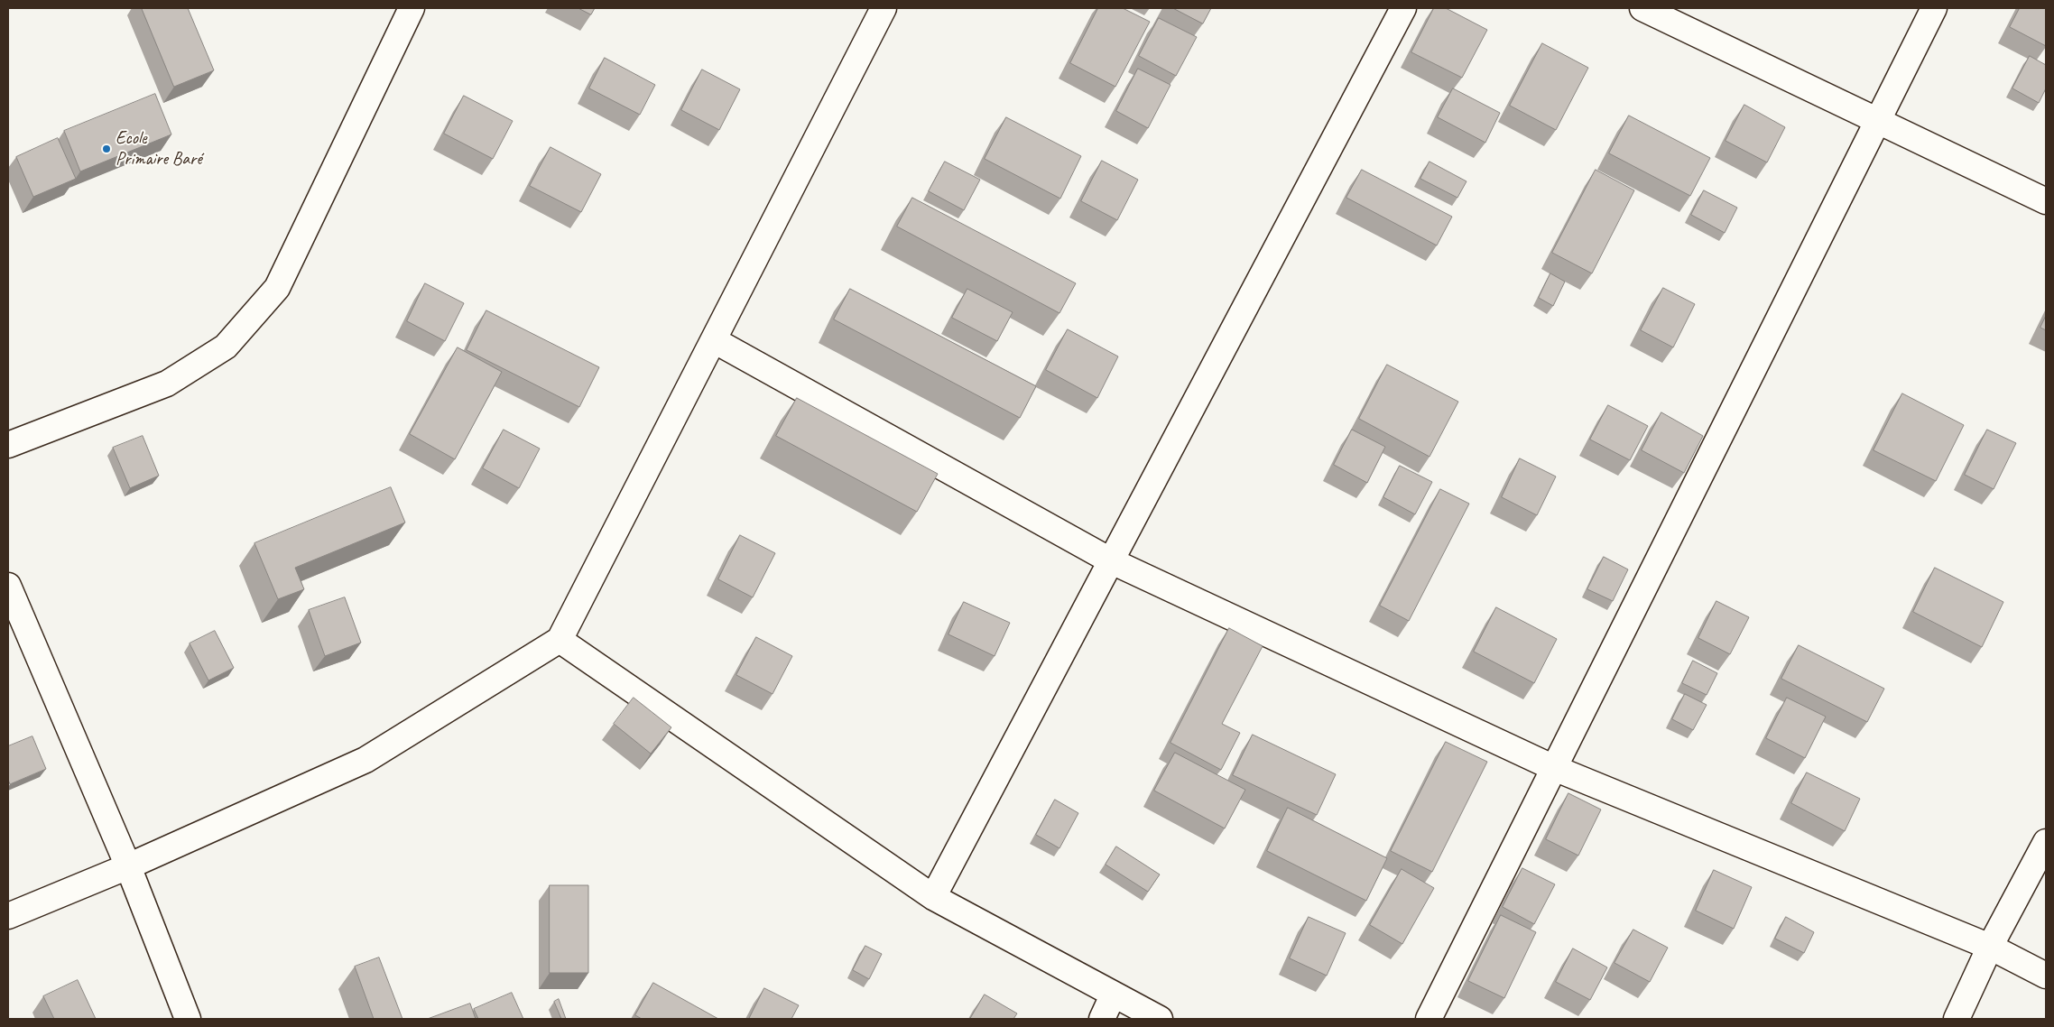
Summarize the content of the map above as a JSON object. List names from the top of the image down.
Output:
{
  "places": ["Ecole Primaire Baré"]
}
